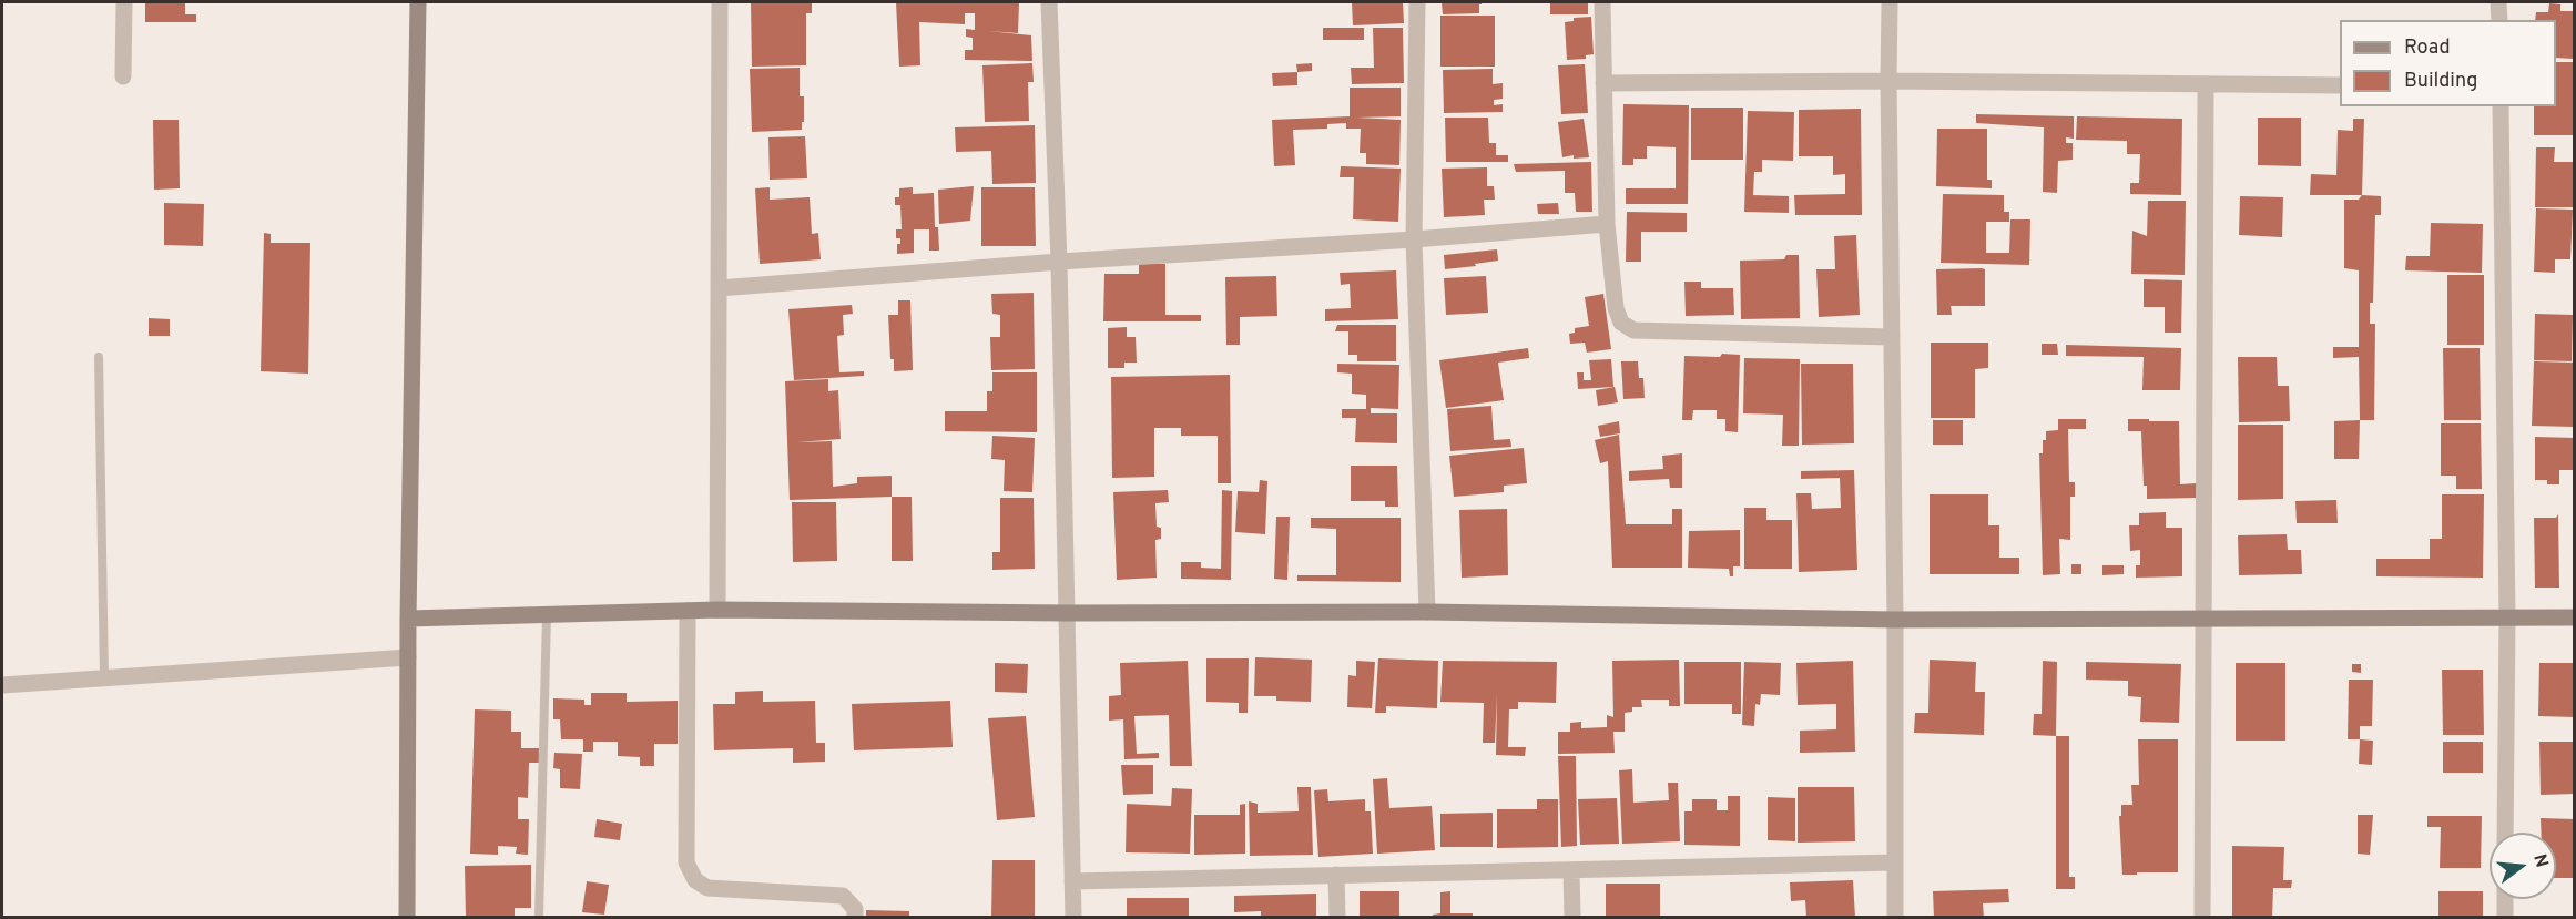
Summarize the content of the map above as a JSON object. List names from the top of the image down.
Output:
{
  "legend": ["Road", "Building"],
  "north": "right"
}
